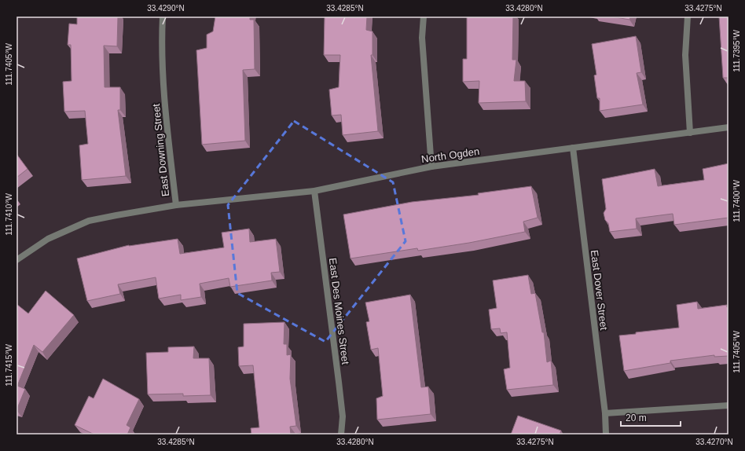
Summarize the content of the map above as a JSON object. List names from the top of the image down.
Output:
{
  "streets": {
    "street": [
      "East Downing Street",
      "North Ogden",
      "East Dover Street",
      "East Des Moines Street"
    ]
  },
  "crossings": [
    ["East Downing Street", "North Ogden"],
    ["North Ogden", "East Dover Street"],
    ["North Ogden", "East Des Moines Street"]
  ],
  "scale_bar": "20 m",
  "coordinates": [
    "33.4290°N",
    "33.4285°N",
    "33.4280°N",
    "33.4275°N",
    "111.7395°W",
    "111.7405°W",
    "111.7400°W",
    "111.7410°W",
    "111.7415°W",
    "33.4270°N"
  ]
}
